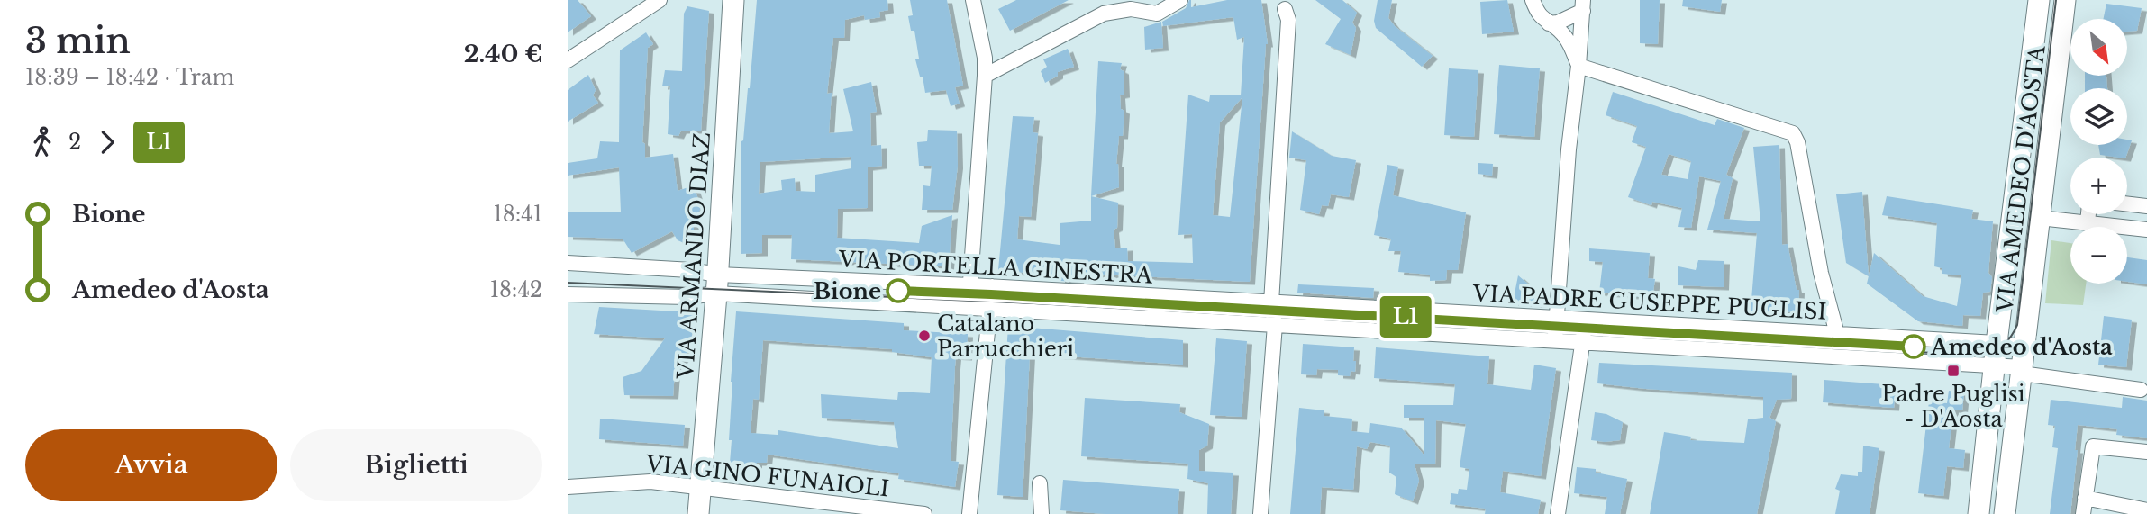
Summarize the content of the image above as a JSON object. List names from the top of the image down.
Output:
{
  "streets": {
    "street": [
      "VIA AMEDEO D'AOSTA",
      "VIA ARMANDO DIAZ",
      "VIA PORTELLA GINESTRA",
      "VIA PADRE GUSEPPE PUGLISI",
      "VIA GINO FUNAIOLI"
    ]
  },
  "crossings": [
    ["VIA AMEDEO D'AOSTA", "VIA PADRE GUSEPPE PUGLISI"],
    ["VIA ARMANDO DIAZ", "VIA PORTELLA GINESTRA"],
    ["VIA ARMANDO DIAZ", "VIA GINO FUNAIOLI"],
    ["VIA PORTELLA GINESTRA", "VIA PADRE GUSEPPE PUGLISI"]
  ],
  "places": {
    "other": ["Bione", "Catalano Parrucchieri", "Amedeo d'Aosta"],
    "transit": ["Padre Puglisi - D'Aosta"]
  },
  "lines": ["tram line L1"],
  "north": "bottom right",
  "page": {
    "heading": ["3 min", "18:39 – 18:42 · Tram", "2.40 €"],
    "on_map": "L1",
    "map_buttons": ["+", "−"],
    "legs": ["2", "L1"],
    "list": [
      {
        "name": "Bione",
        "value": "18:41"
      },
      {
        "name": "Amedeo d'Aosta",
        "value": "18:42"
      }
    ],
    "buttons": ["Avvia", "Biglietti"]
  }
}
